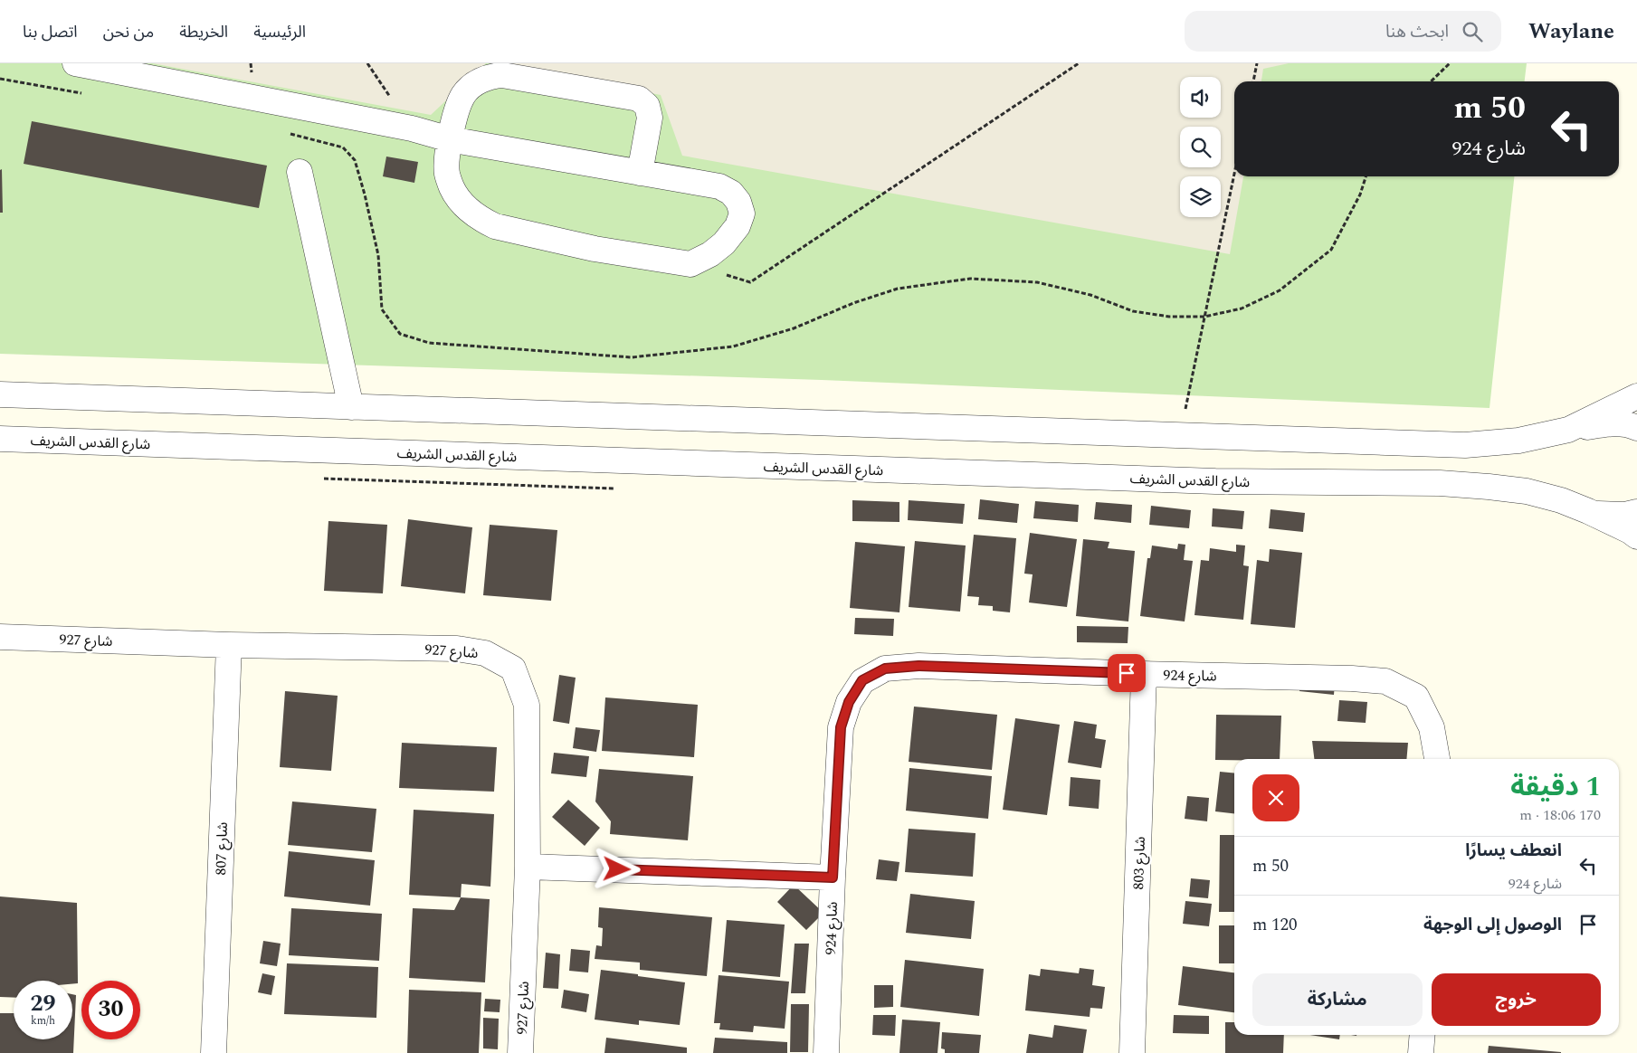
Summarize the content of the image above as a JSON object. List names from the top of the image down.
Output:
{
  "streets": {
    "street": [
      "شارع القدس الشريف",
      "شارع 927",
      "شارع 924",
      "شارع 807",
      "شارع 803"
    ]
  },
  "crossings": [
    ["شارع 927", "شارع 807"],
    ["شارع 924", "شارع 803"]
  ],
  "page": {
    "header": "Waylane",
    "search": "ابحث هنا",
    "nav": [
      "الرئيسية",
      "الخريطة",
      "من نحن",
      "اتصل بنا"
    ],
    "turn": ["50 m", "شارع 924"],
    "heading": ["1 دقيقة", "170 m · 18:06"],
    "list": [
      {
        "name": "انعطف يسارًا",
        "note": "شارع 924",
        "value": "50 m"
      },
      {
        "name": "الوصول إلى الوجهة",
        "value": "120 m"
      }
    ],
    "buttons": ["خروج", "مشاركة"],
    "speed": "29 km/h",
    "limit": "30"
  }
}
